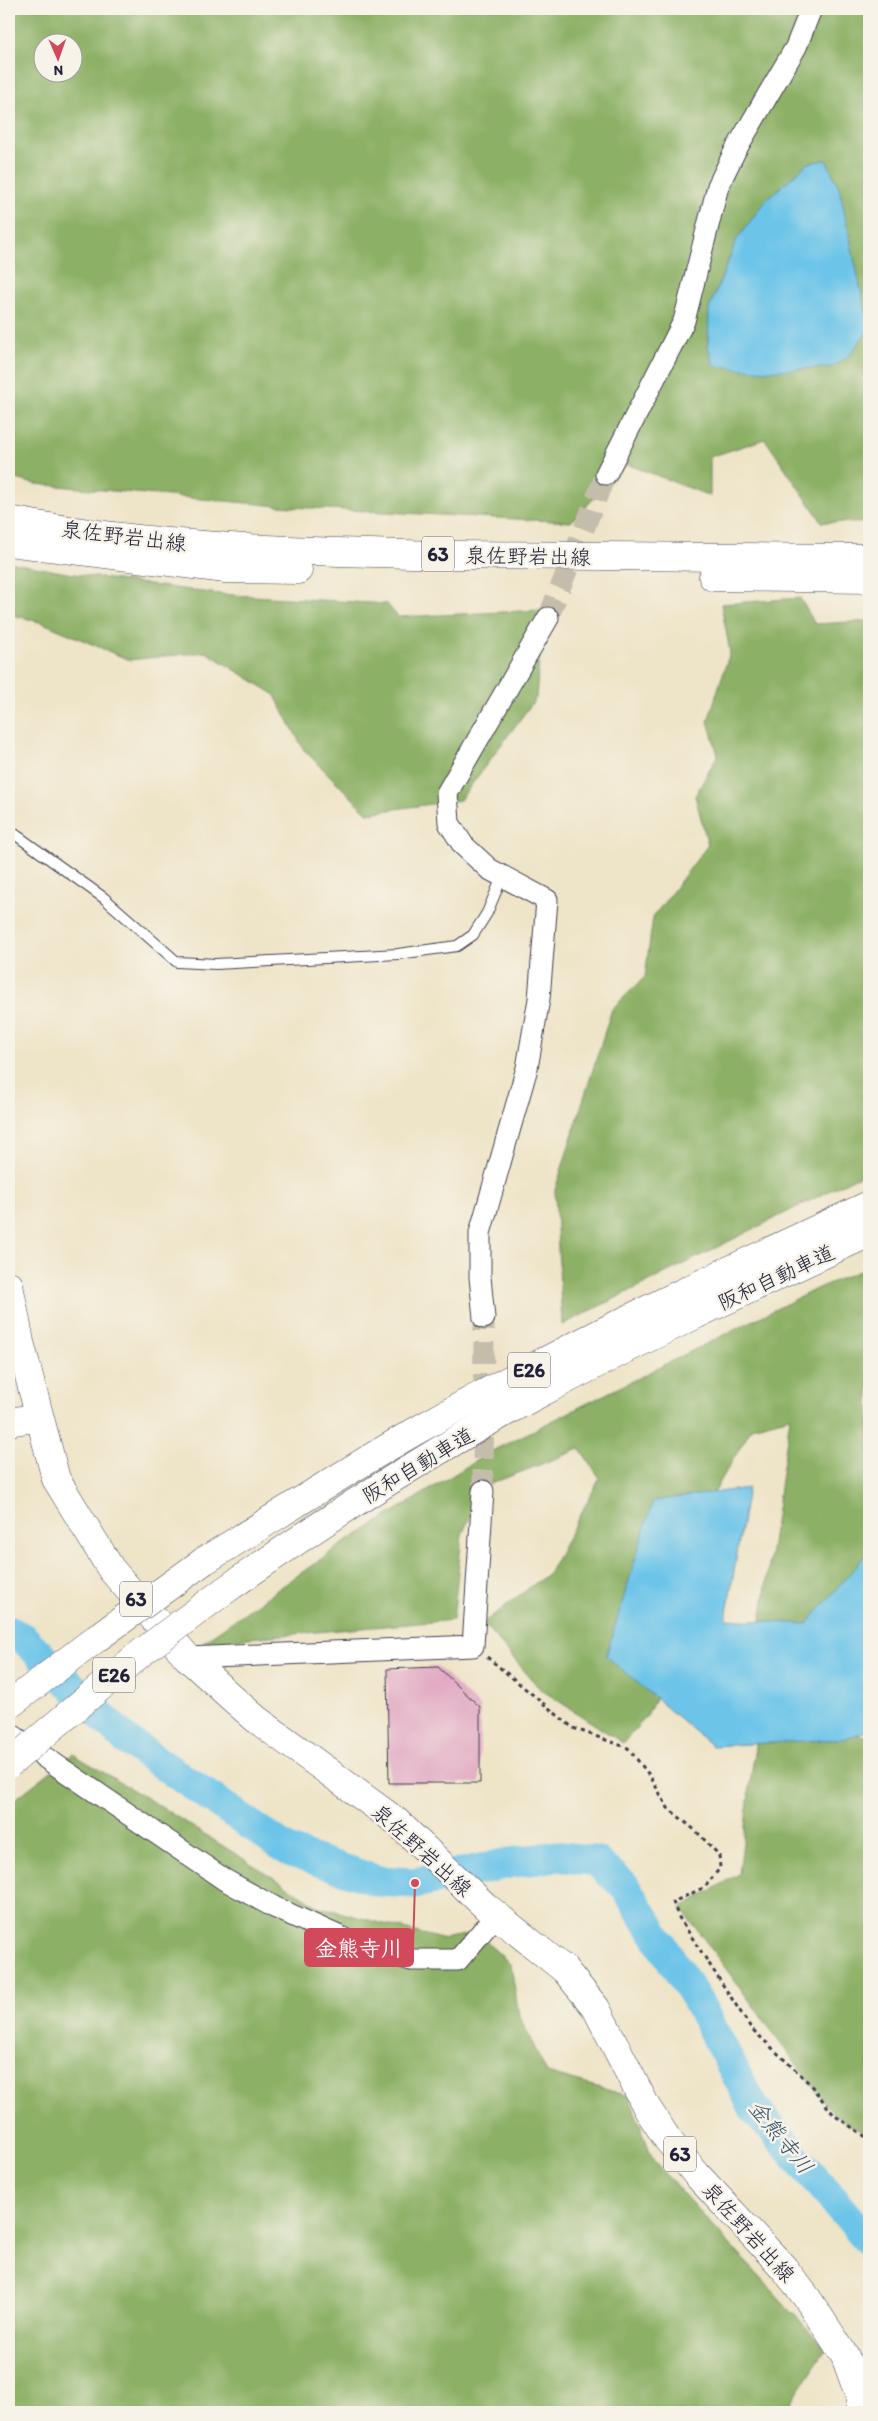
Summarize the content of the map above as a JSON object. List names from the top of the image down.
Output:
{
  "streets": {
    "main road": [
      "泉佐野岩出線",
      "63",
      "阪和自動車道",
      "E26"
    ]
  },
  "water": ["金熊寺川"],
  "places": ["金熊寺川"],
  "north": "bottom"
}
